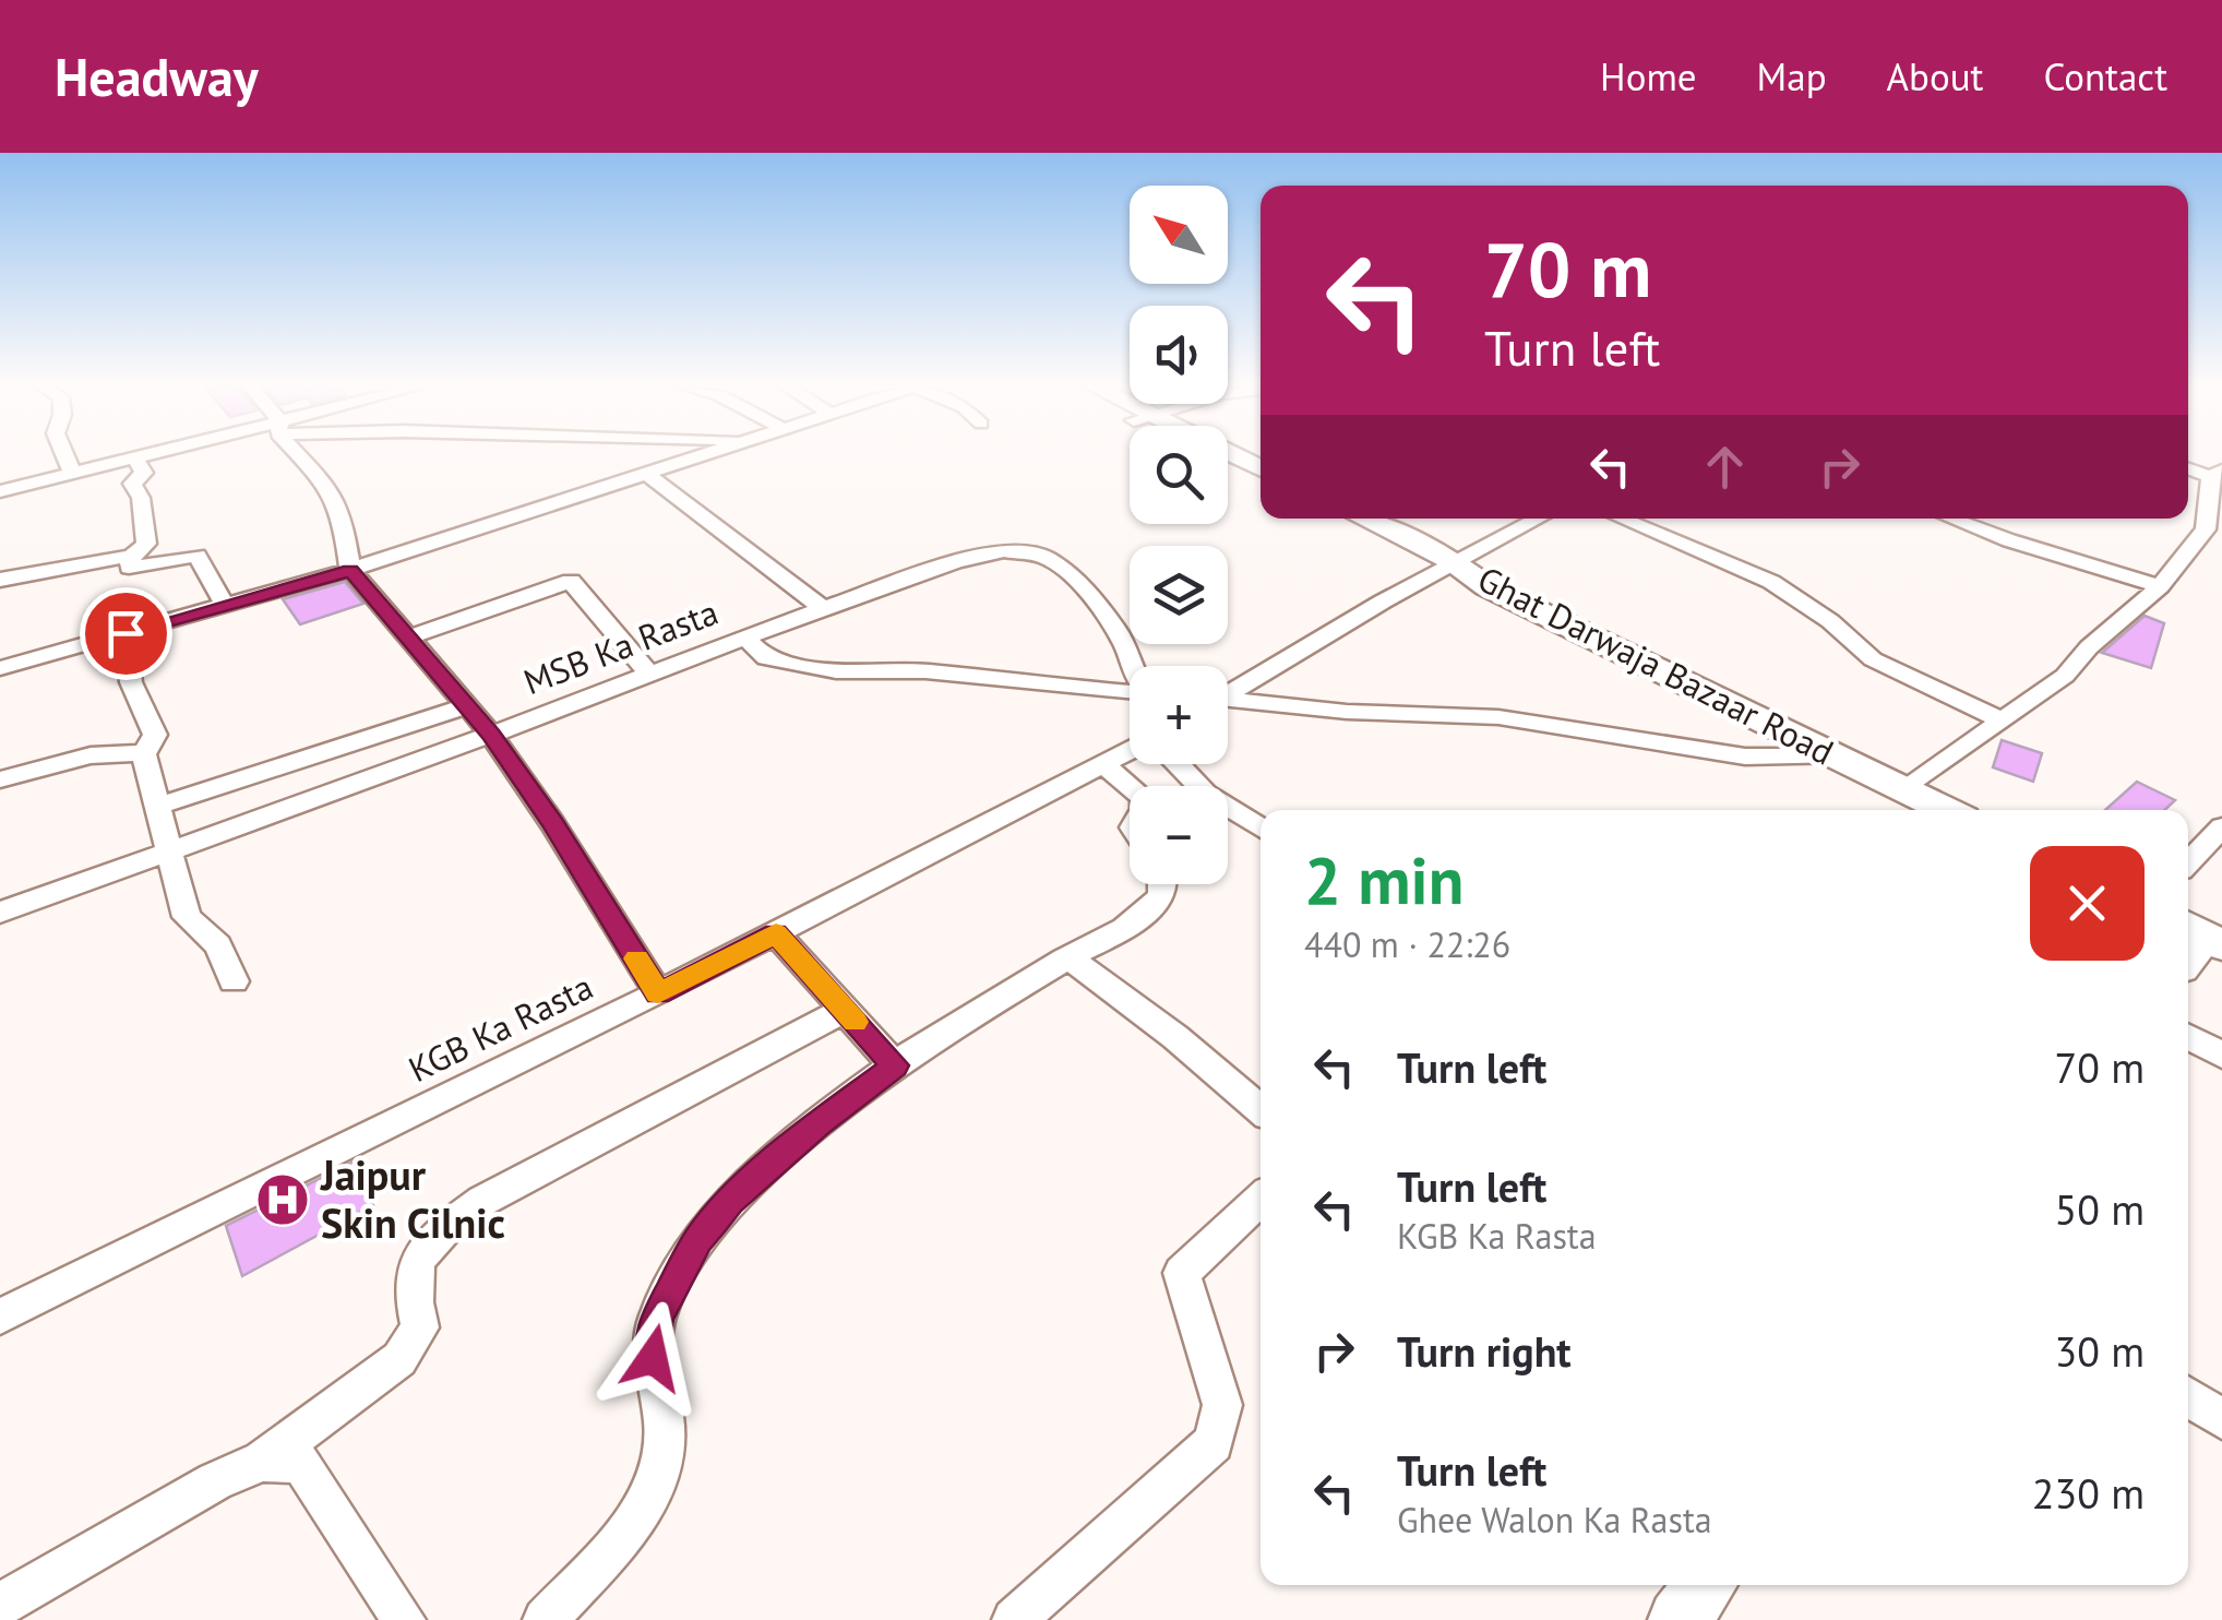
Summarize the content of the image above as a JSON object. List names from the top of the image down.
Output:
{
  "streets": {
    "street": ["MSB Ka Rasta", "Ghat Darwaja Bazaar Road", "KGB Ka Rasta"]
  },
  "places": {
    "hospital": ["Jaipur Skin Cilnic"]
  },
  "north": "top left",
  "page": {
    "header": "Headway",
    "nav": [
      "Home",
      "Map",
      "About",
      "Contact"
    ],
    "map_buttons": ["+", "−"],
    "turn": ["70 m", "Turn left"],
    "heading": ["2 min", "440 m · 22:26"],
    "list": [
      {
        "name": "Turn left",
        "value": "70 m"
      },
      {
        "name": "Turn left",
        "note": "KGB Ka Rasta",
        "value": "50 m"
      },
      {
        "name": "Turn right",
        "value": "30 m"
      },
      {
        "name": "Turn left",
        "note": "Ghee Walon Ka Rasta",
        "value": "230 m"
      }
    ]
  }
}
